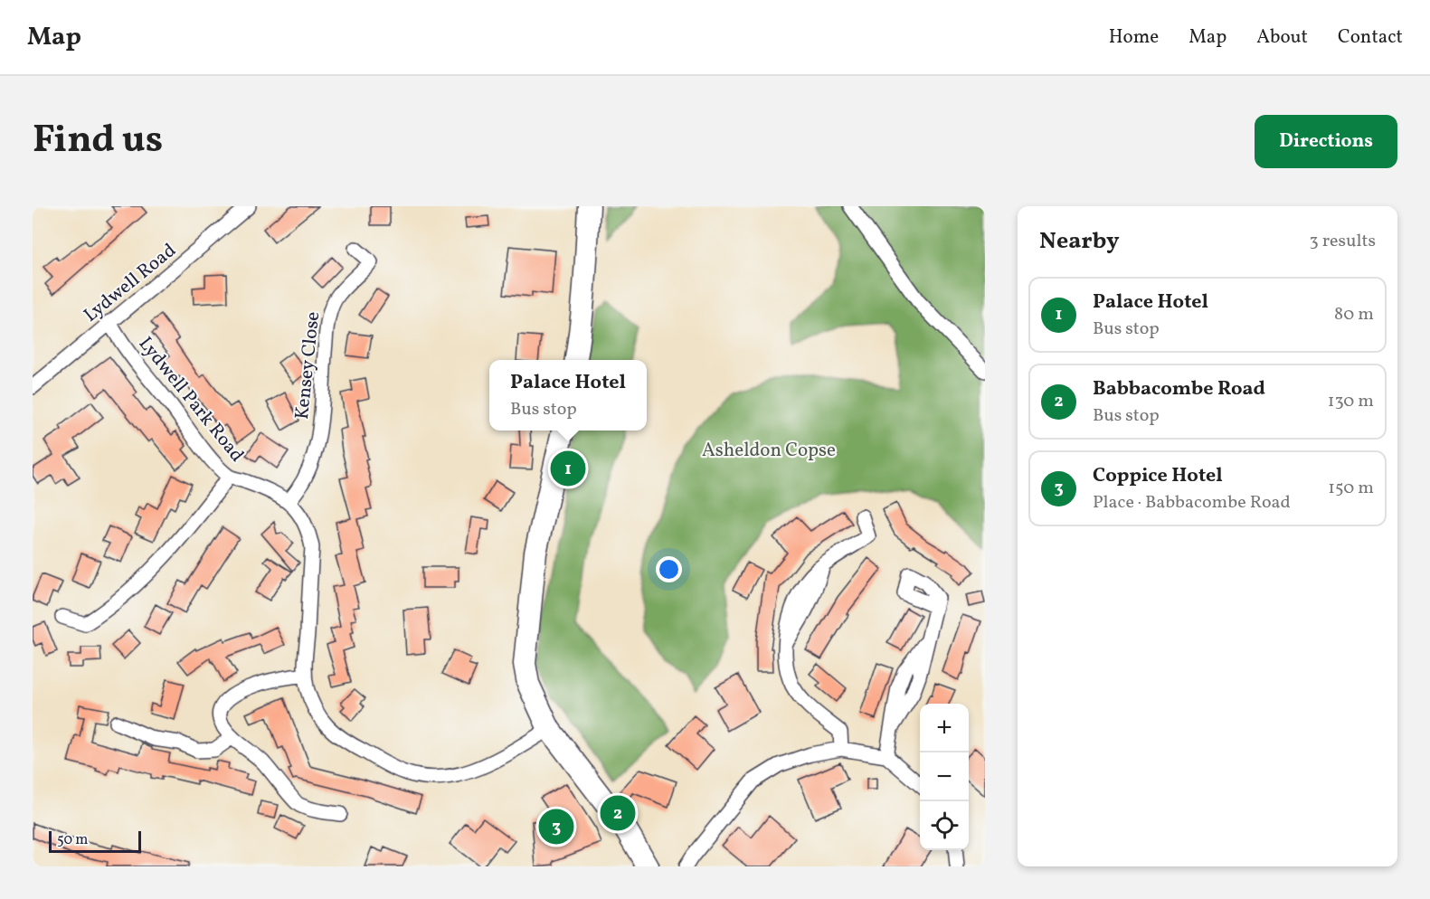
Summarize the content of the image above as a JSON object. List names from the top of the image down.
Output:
{
  "streets": {
    "street": ["Lydwell Road", "Kensey Close", "Lydwell Park Road"]
  },
  "crossings": [
    ["Lydwell Road", "Lydwell Park Road"],
    ["Kensey Close", "Lydwell Park Road"]
  ],
  "parks": ["Asheldon Copse"],
  "scale_bar": "50 m",
  "page": {
    "header": "Map",
    "nav": [
      "Home",
      "Map",
      "About",
      "Contact"
    ],
    "title": "Find us",
    "buttons": "Directions",
    "heading": ["Nearby", "3 results"],
    "list": [
      {
        "mark": "1",
        "name": "Palace Hotel",
        "note": "Bus stop",
        "value": "80 m"
      },
      {
        "mark": "2",
        "name": "Babbacombe Road",
        "note": "Bus stop",
        "value": "130 m"
      },
      {
        "mark": "3",
        "name": "Coppice Hotel",
        "note": "Place · Babbacombe Road",
        "value": "150 m"
      }
    ],
    "popup": ["Palace Hotel", "Bus stop"],
    "pins": ["1", "2", "3"],
    "map_buttons": ["+", "−"],
    "scale": "50 m"
  }
}
